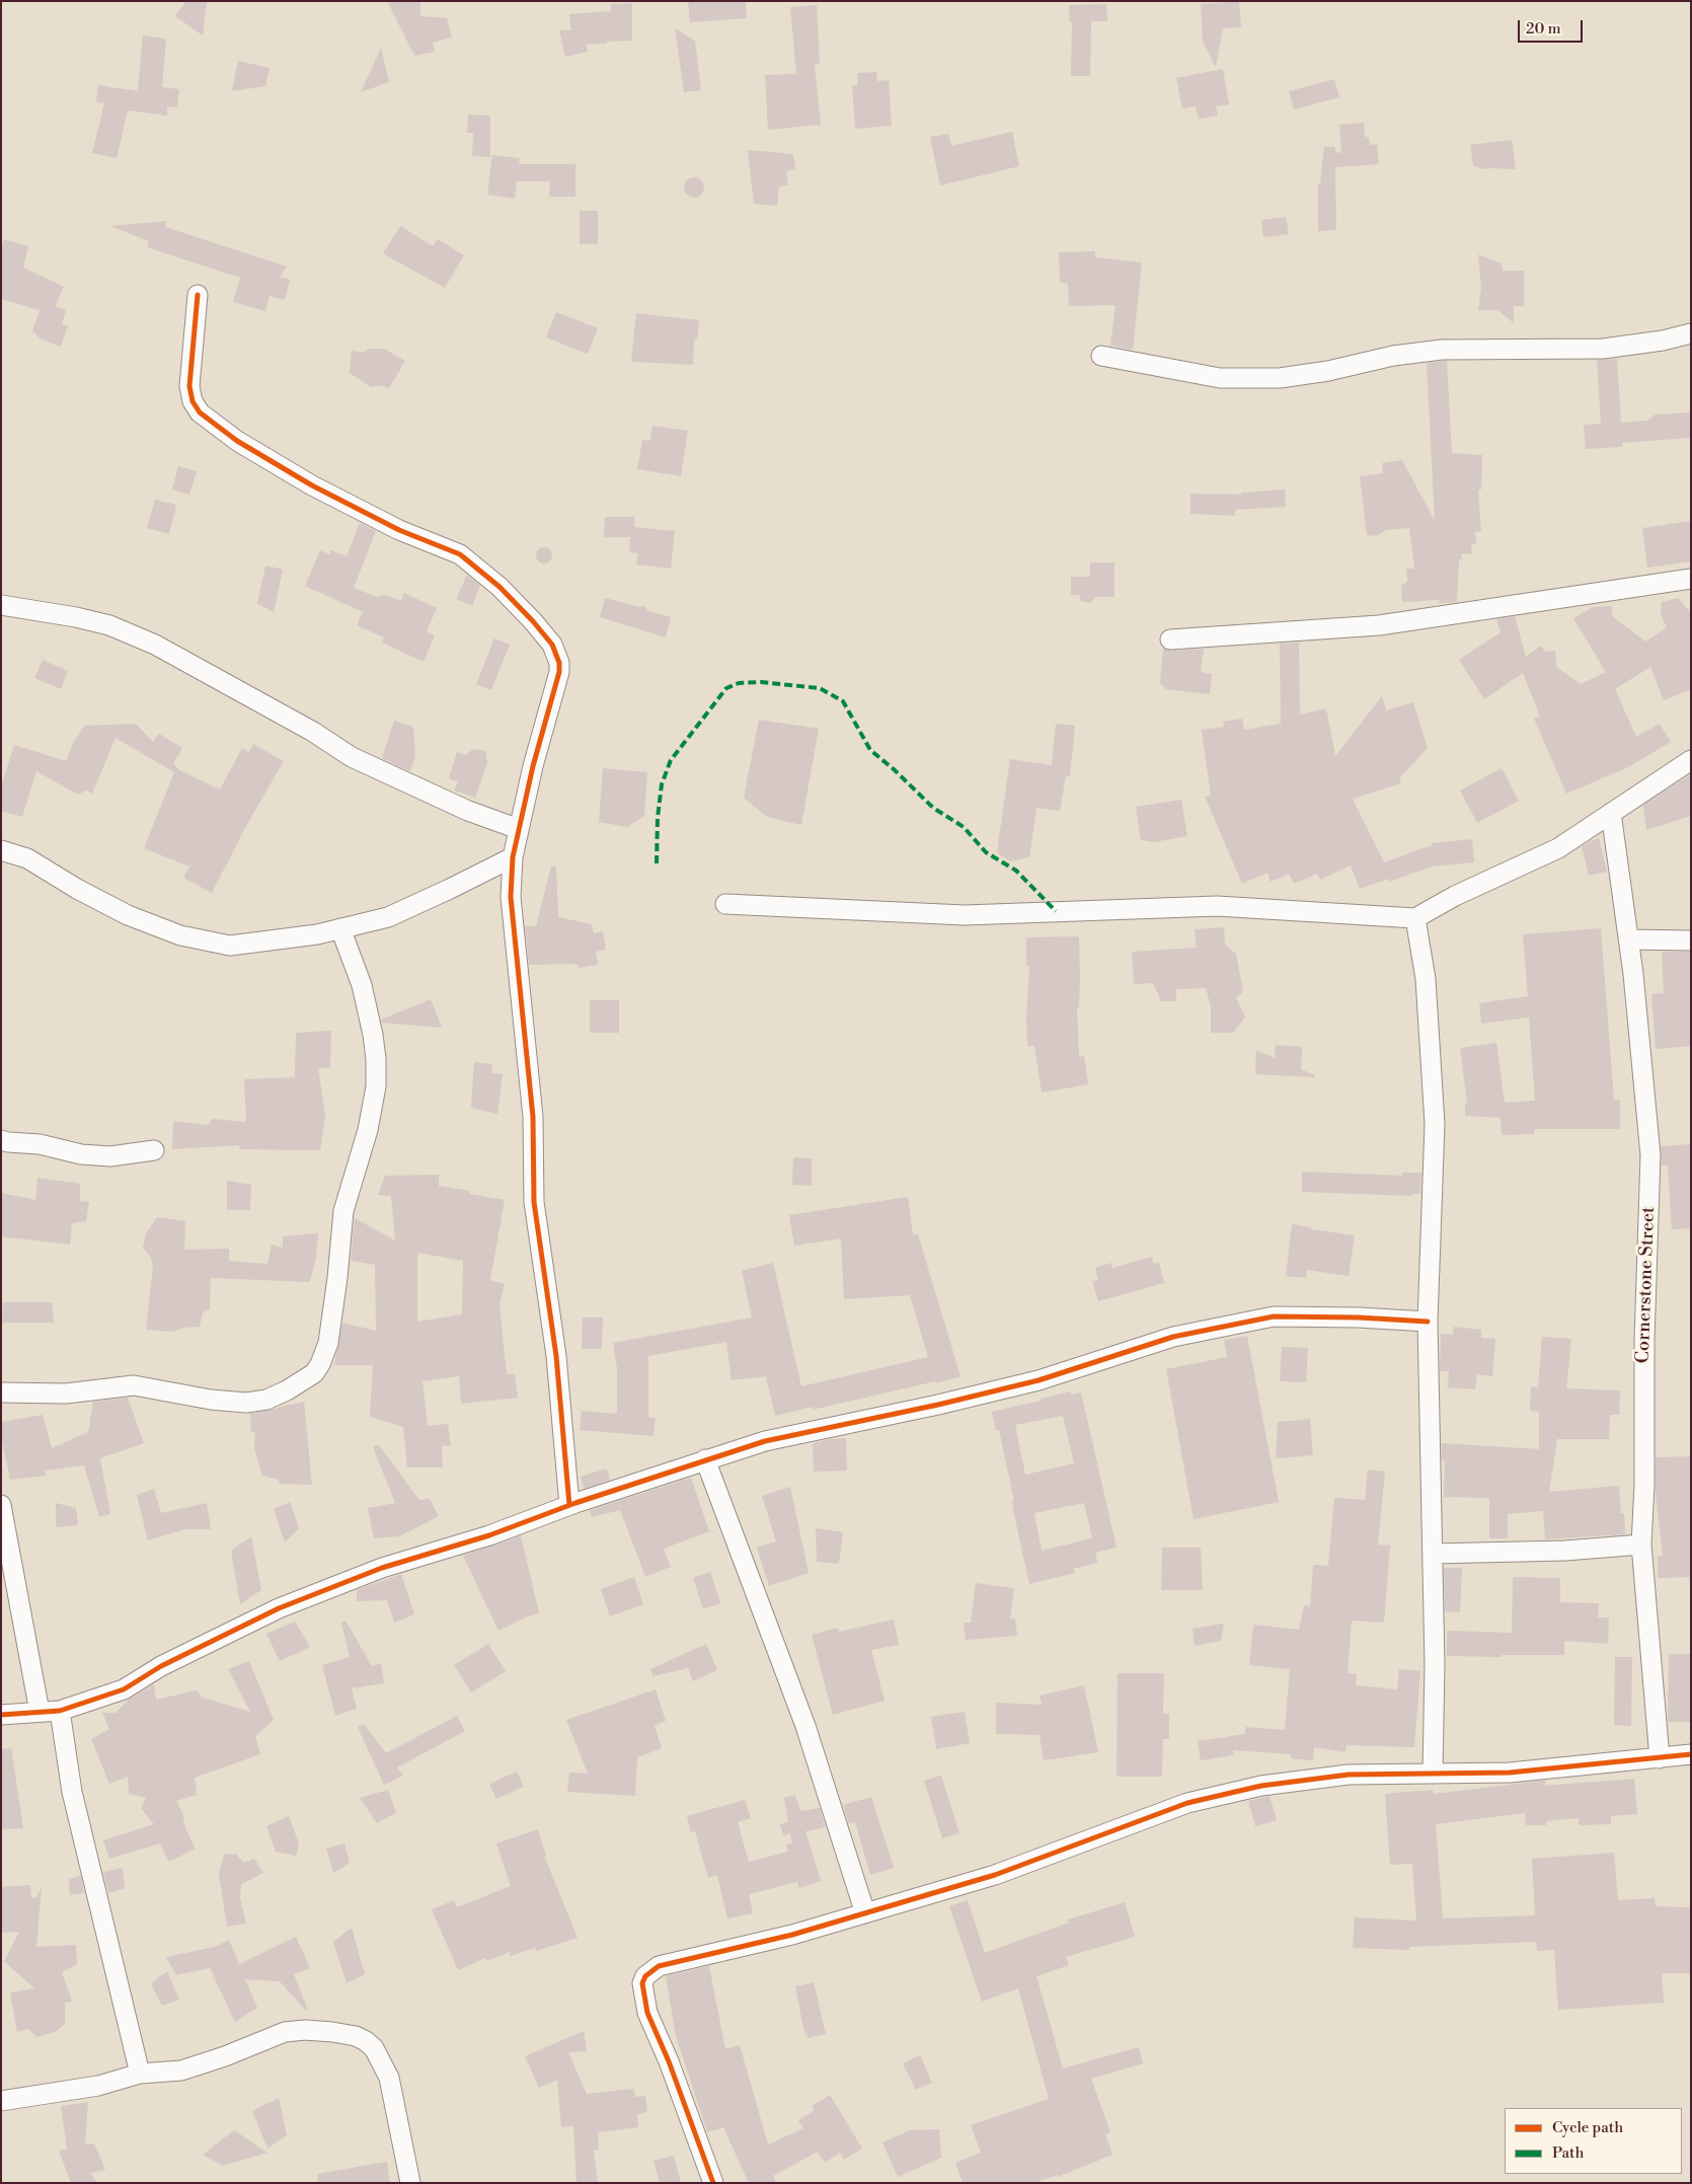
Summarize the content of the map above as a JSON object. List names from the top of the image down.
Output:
{
  "streets": {
    "street": ["Cornerstone Street"]
  },
  "legend": ["Cycle path", "Path"],
  "scale_bar": "20 m"
}
